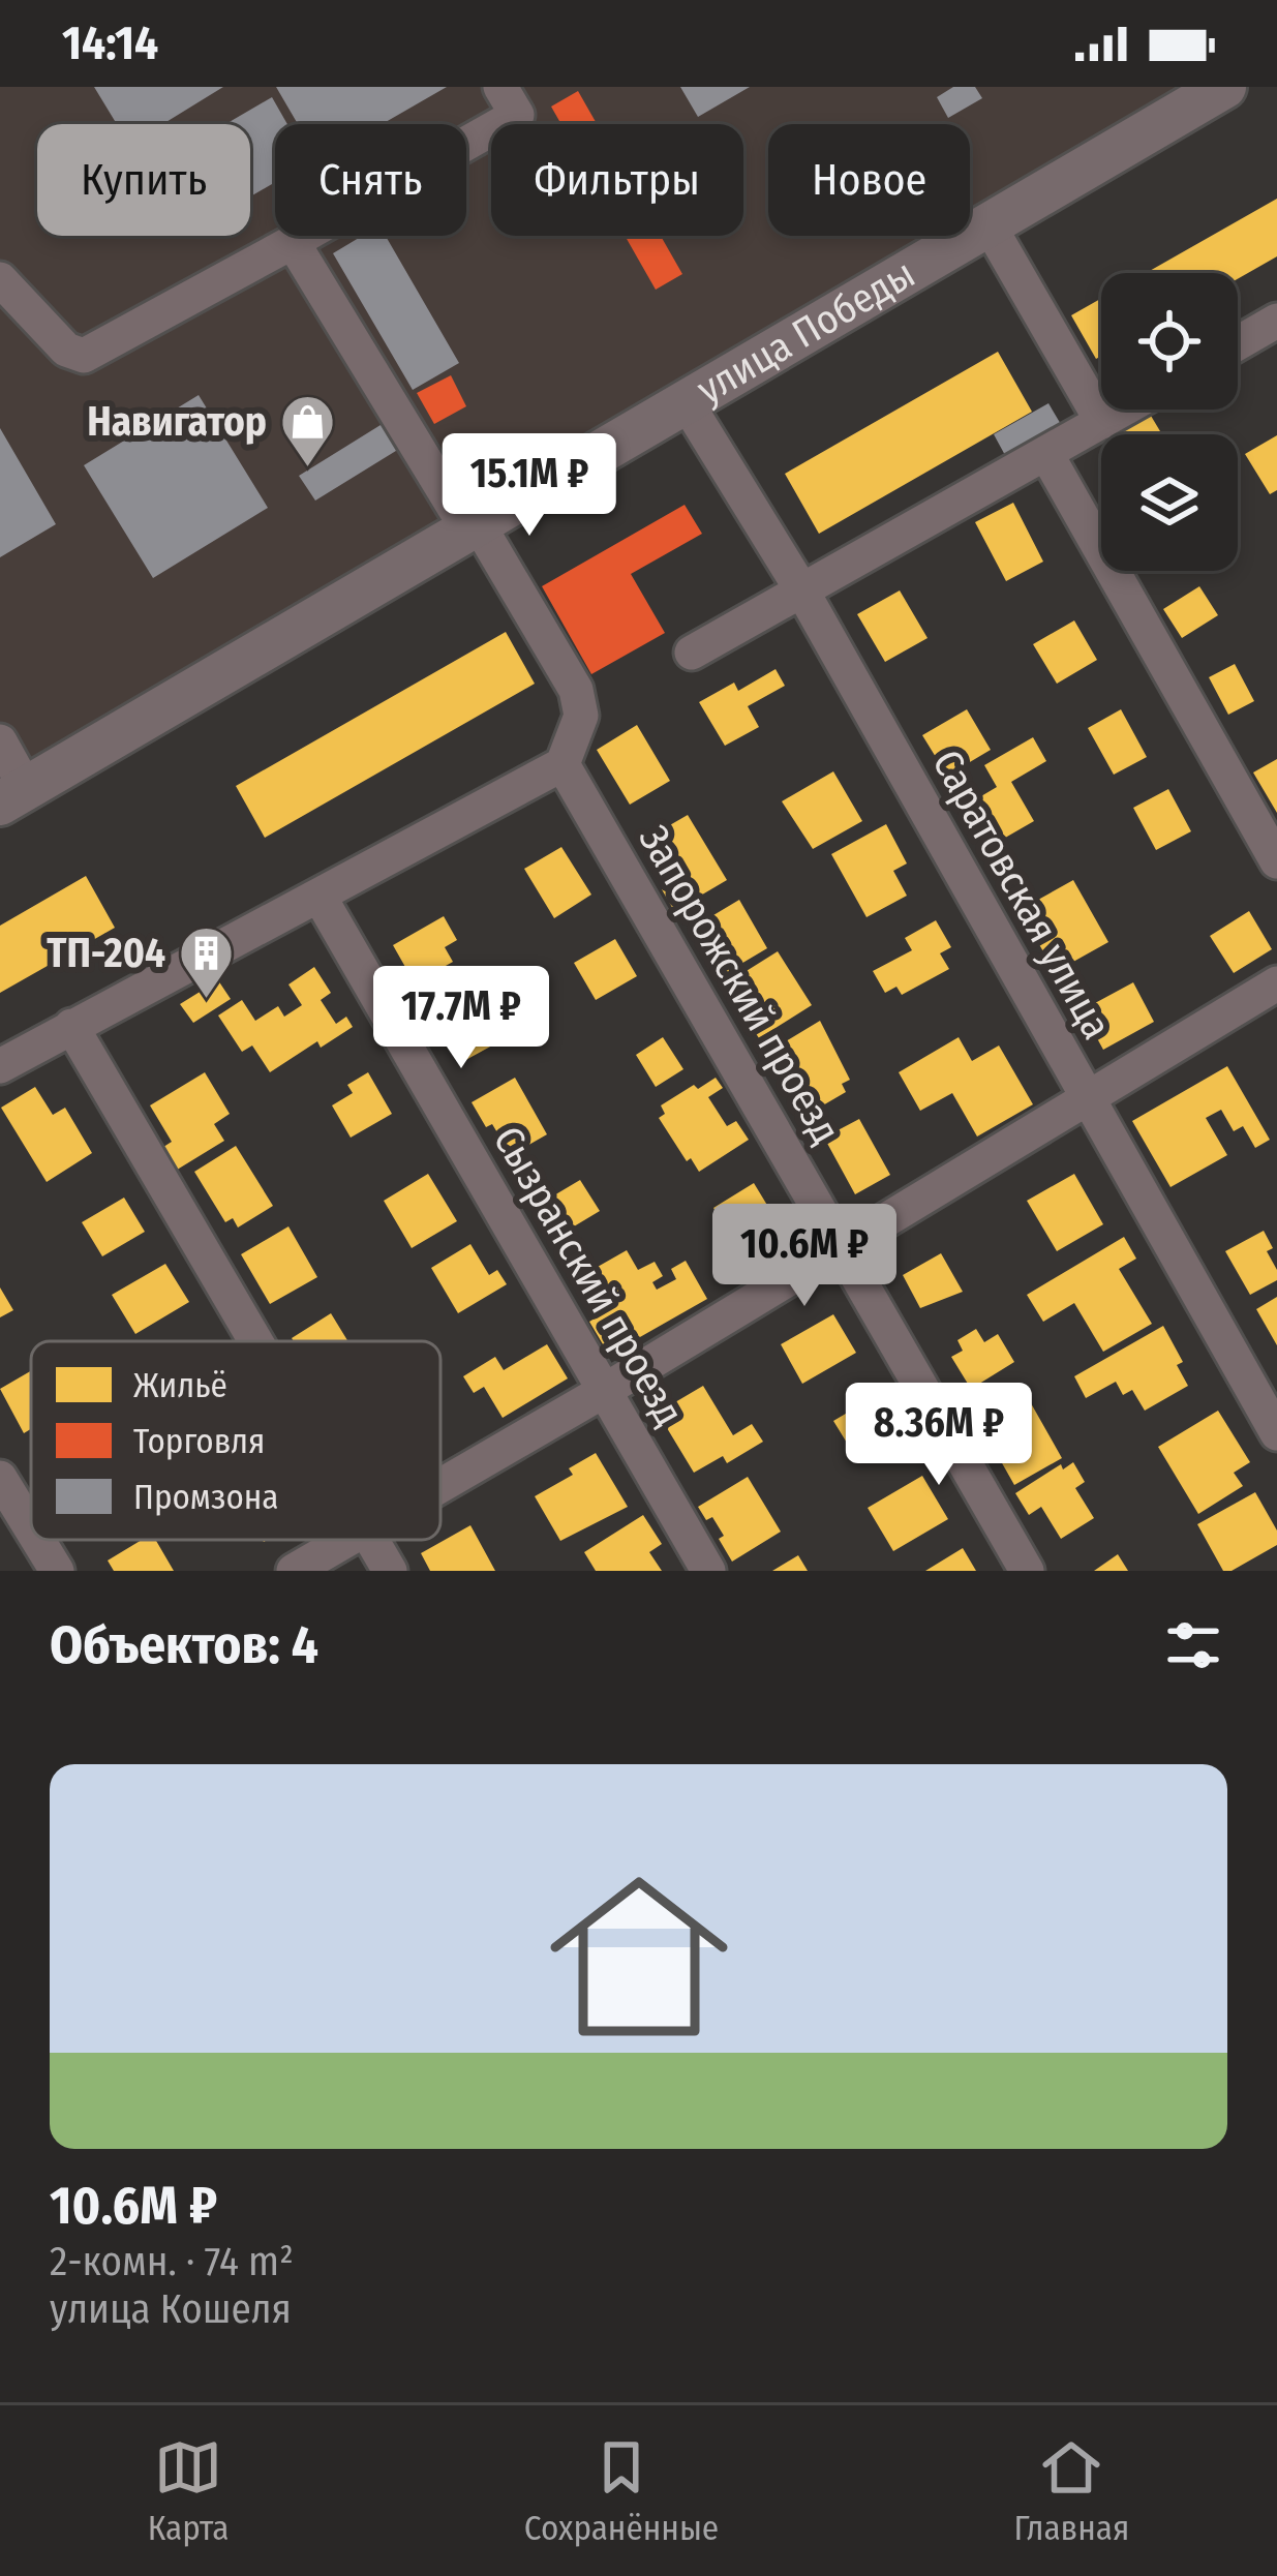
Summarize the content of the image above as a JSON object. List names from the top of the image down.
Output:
{
  "streets": {
    "main road": ["улица Победы"],
    "street": ["Саратовская улица", "Запорожский проезд", "Сызранский проезд"]
  },
  "crossings": [
    ["улица Победы", "Саратовская улица"]
  ],
  "places": {
    "shop": ["Навигатор"],
    "building": ["ТП-204"]
  },
  "legend": ["Жильё", "Торговля", "Промзона"],
  "page": {
    "status": "14:14",
    "chip": [
      "Купить",
      "Снять",
      "Фильтры",
      "Новое"
    ],
    "price": [
      "15.1M ₽",
      "17.7M ₽",
      "10.6M ₽",
      "8.36M ₽"
    ],
    "heading": "Объектов: 4",
    "list": [
      {
        "name": "10.6M ₽",
        "note": "2-комн. · 74 m² · улица Кошеля"
      }
    ],
    "tabs": ["Карта", "Сохранённые", "Главная"]
  }
}
